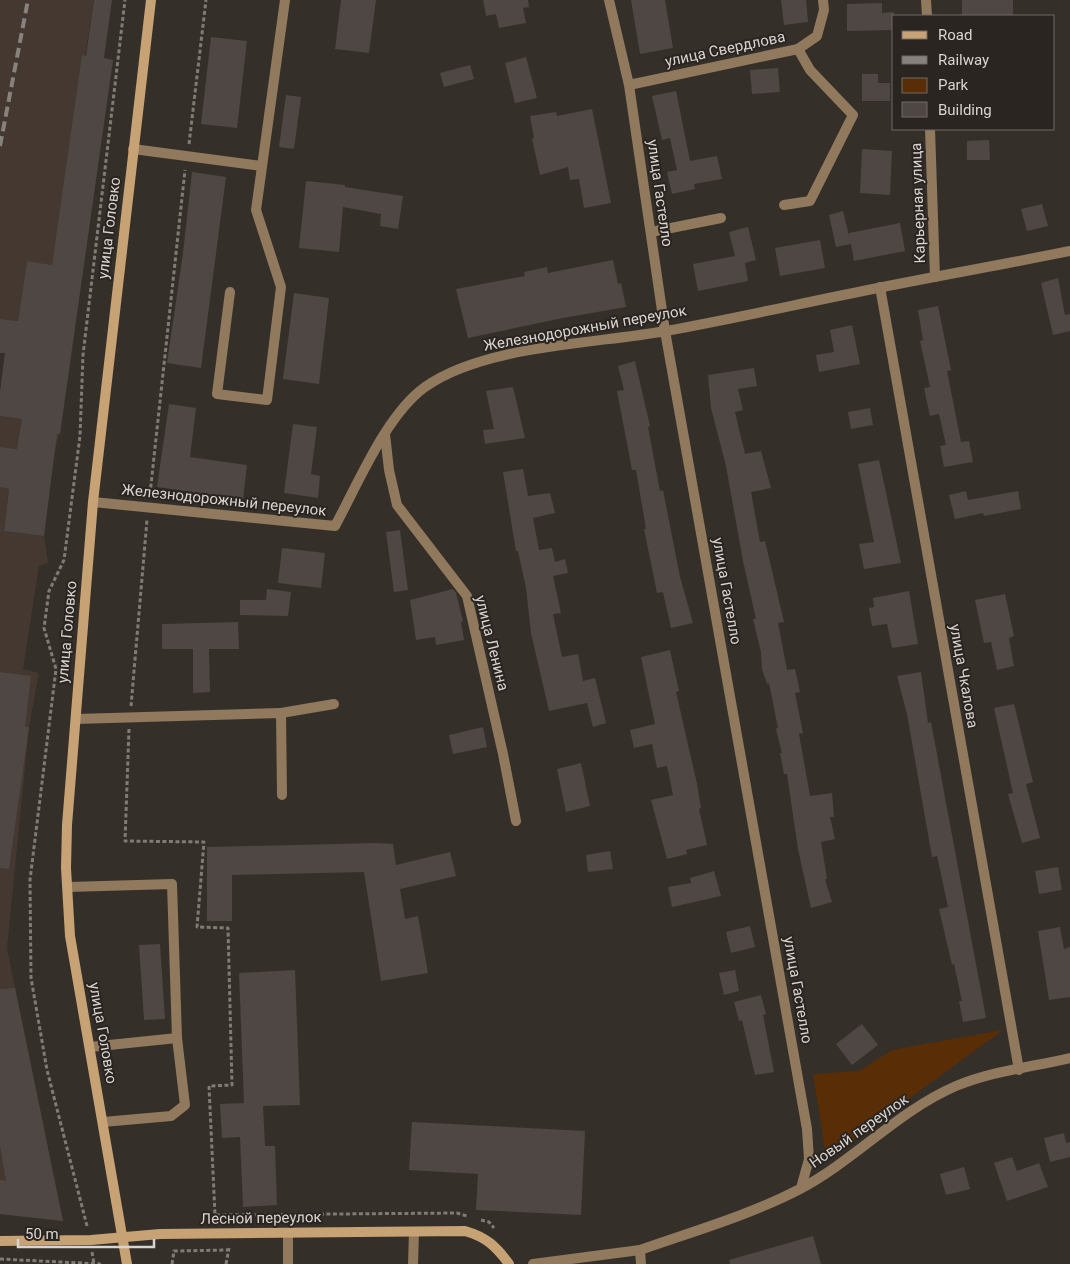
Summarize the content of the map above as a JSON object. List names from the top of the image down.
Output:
{
  "streets": {
    "main road": ["улица Головко", "Лесной переулок"],
    "street": [
      "улица Свердлова",
      "улица Гастелло",
      "Карьерная улица",
      "Железнодорожный переулок",
      "улица Ленина",
      "улица Чкалова",
      "Новый переулок"
    ]
  },
  "crossings": [
    ["улица Свердлова", "улица Гастелло"],
    ["улица Гастелло", "Железнодорожный переулок"],
    ["улица Гастелло", "Новый переулок"],
    ["Карьерная улица", "Железнодорожный переулок"],
    ["улица Головко", "Железнодорожный переулок"],
    ["улица Головко", "Лесной переулок"],
    ["Железнодорожный переулок", "улица Ленина"],
    ["Железнодорожный переулок", "улица Чкалова"],
    ["улица Чкалова", "Новый переулок"]
  ],
  "legend": [
    "Road",
    "Railway",
    "Park",
    "Building"
  ],
  "scale_bar": "50 m"
}
